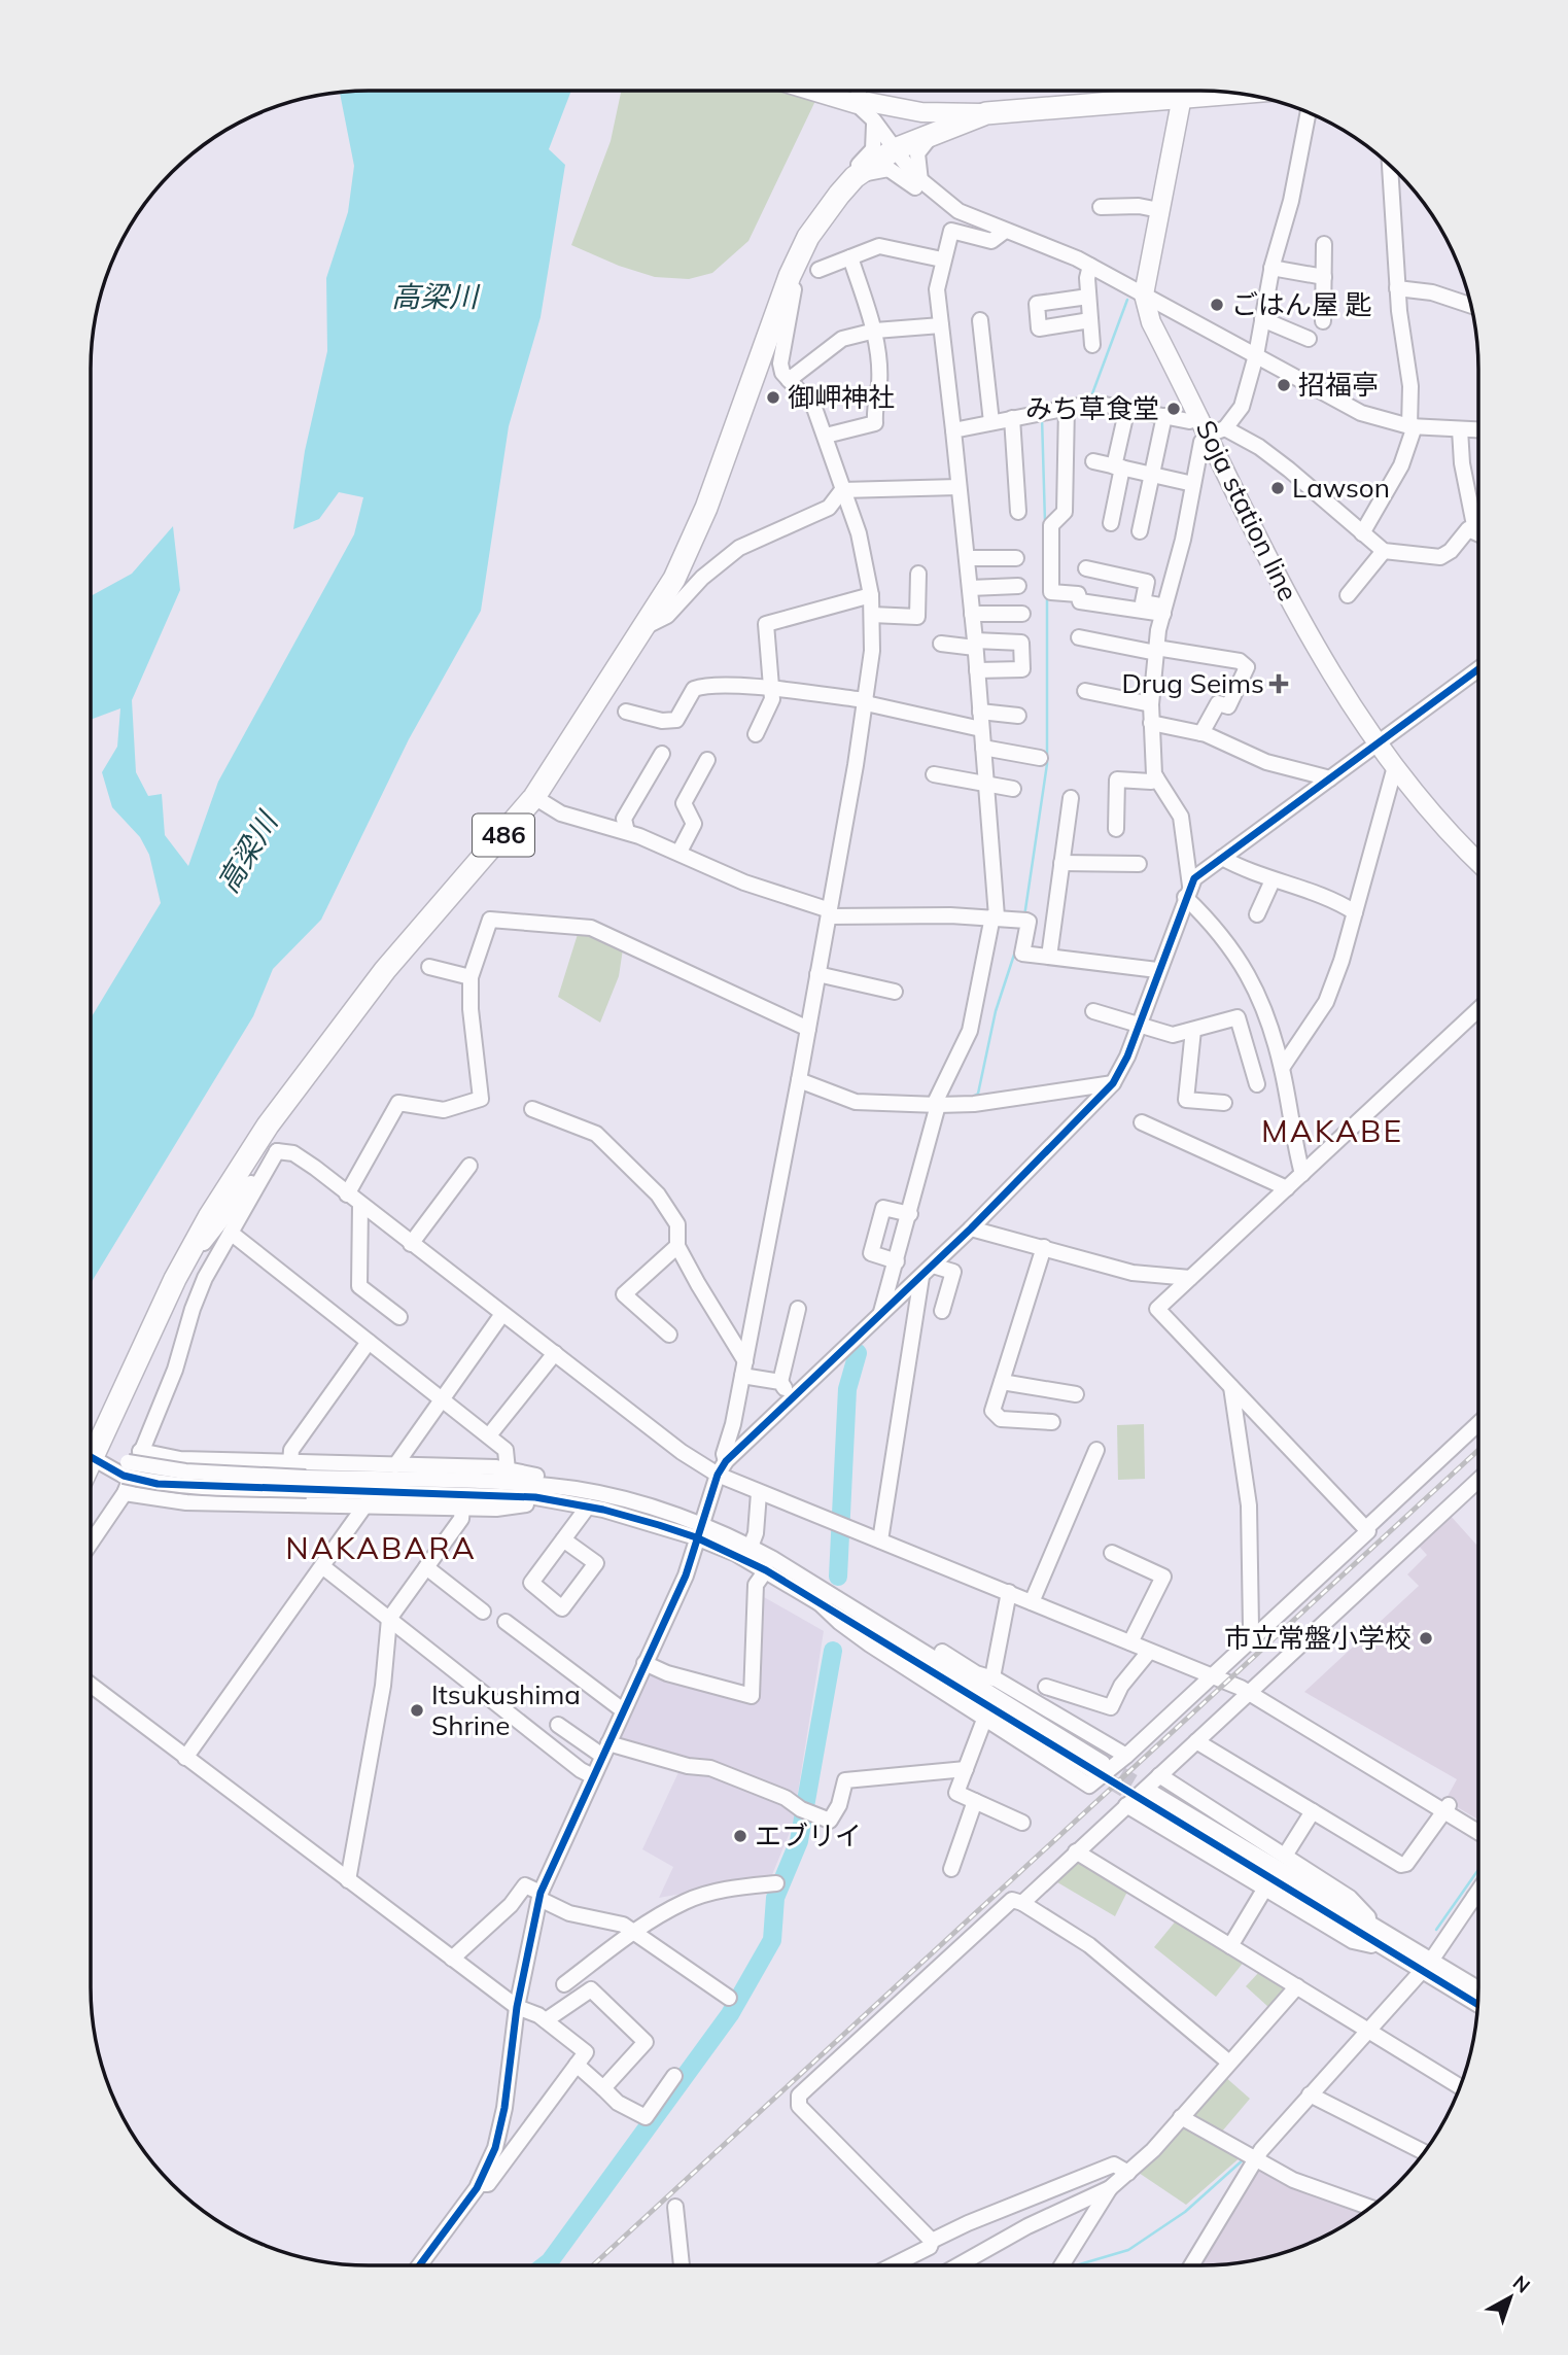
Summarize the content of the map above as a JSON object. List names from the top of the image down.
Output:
{
  "streets": {
    "highway": ["486"],
    "main road": ["Soja station line"]
  },
  "districts": ["MAKABE", "NAKABARA"],
  "water": ["高梁川"],
  "places": {
    "other": [
      "ごはん屋 匙",
      "招福亭",
      "御岬神社",
      "みち草食堂",
      "Lawson",
      "市立常盤小学校",
      "Itsukushima Shrine",
      "エブリイ"
    ],
    "health": ["Drug Seims"]
  },
  "north": "top right"
}
